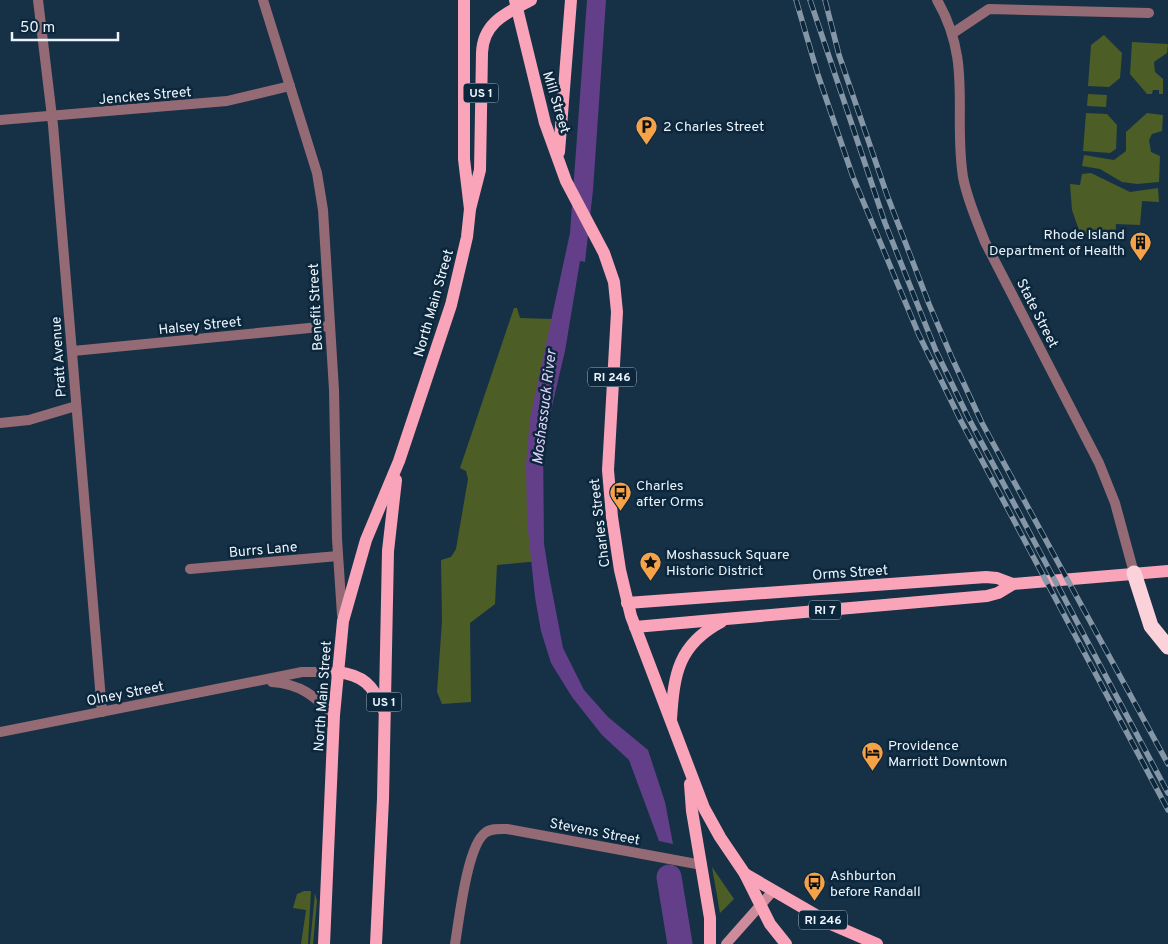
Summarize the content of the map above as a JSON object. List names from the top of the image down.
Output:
{
  "streets": {
    "main road": [
      "US 1",
      "Mill Street",
      "North Main Street",
      "RI 246",
      "Charles Street",
      "Orms Street",
      "RI 7"
    ],
    "street": [
      "Jenckes Street",
      "Benefit Street",
      "State Street",
      "Halsey Street",
      "Pratt Avenue",
      "Burrs Lane",
      "Olney Street",
      "Stevens Street"
    ]
  },
  "crossings": [
    ["Jenckes Street", "Benefit Street"],
    ["Jenckes Street", "Pratt Avenue"],
    ["Mill Street", "North Main Street"],
    ["Mill Street", "RI 246"],
    ["Mill Street", "Charles Street"],
    ["North Main Street", "Benefit Street"],
    ["North Main Street", "Olney Street"],
    ["Benefit Street", "Halsey Street"],
    ["Benefit Street", "Burrs Lane"],
    ["State Street", "Orms Street"],
    ["Halsey Street", "Pratt Avenue"],
    ["Pratt Avenue", "Olney Street"],
    ["RI 246", "Charles Street"],
    ["Charles Street", "Orms Street"]
  ],
  "water": ["Moshassuck River"],
  "places": {
    "parking": ["2 Charles Street"],
    "building": ["Rhode Island Department of Health"],
    "bus stop": ["Charles after Orms", "Ashburton before Randall"],
    "place": ["Moshassuck Square Historic District"],
    "hotel": ["Providence Marriott Downtown"]
  },
  "scale_bar": "50 m"
}
